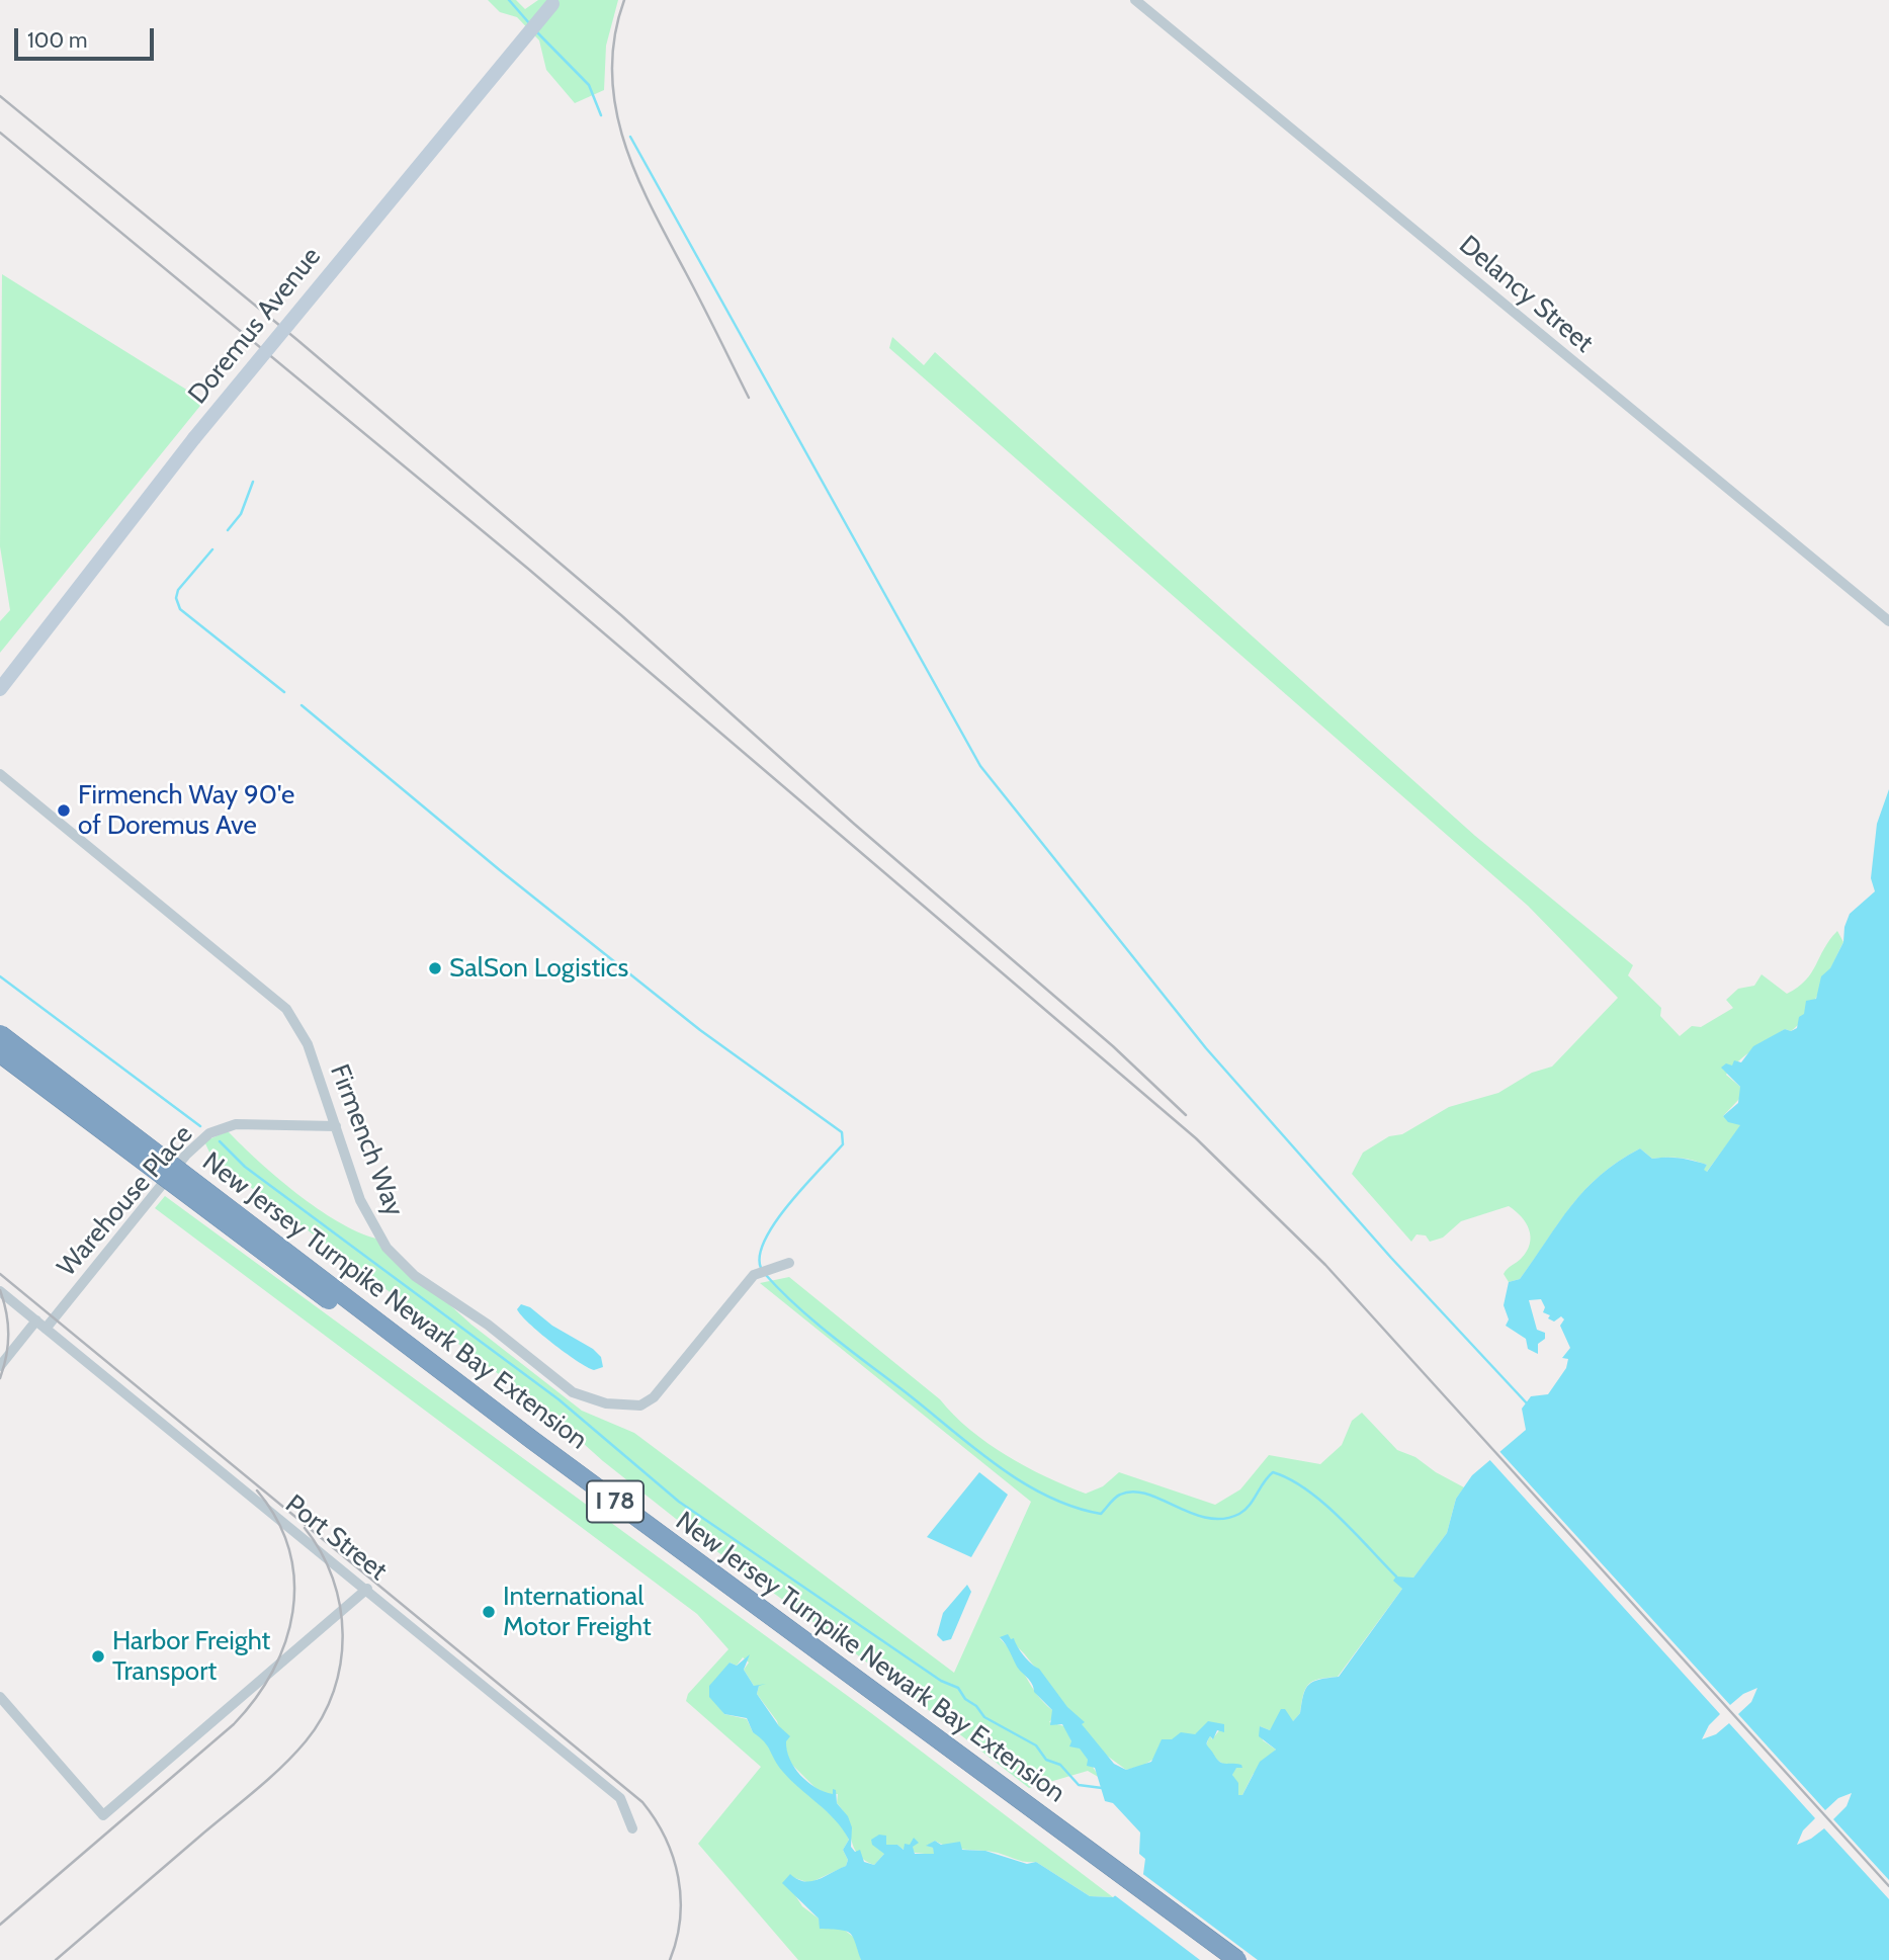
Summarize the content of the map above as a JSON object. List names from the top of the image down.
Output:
{
  "streets": {
    "highway": ["New Jersey Turnpike Newark Bay Extension", "I 78"],
    "main road": ["Doremus Avenue"],
    "street": [
      "Delancy Street",
      "Firmench Way",
      "Warehouse Place",
      "Port Street"
    ]
  },
  "crossings": [
    ["Firmench Way", "Warehouse Place"],
    ["Warehouse Place", "Port Street"]
  ],
  "places": [
    "Firmench Way 90'e of Doremus Ave",
    "SalSon Logistics",
    "International Motor Freight",
    "Harbor Freight Transport"
  ],
  "scale_bar": "100 m"
}
